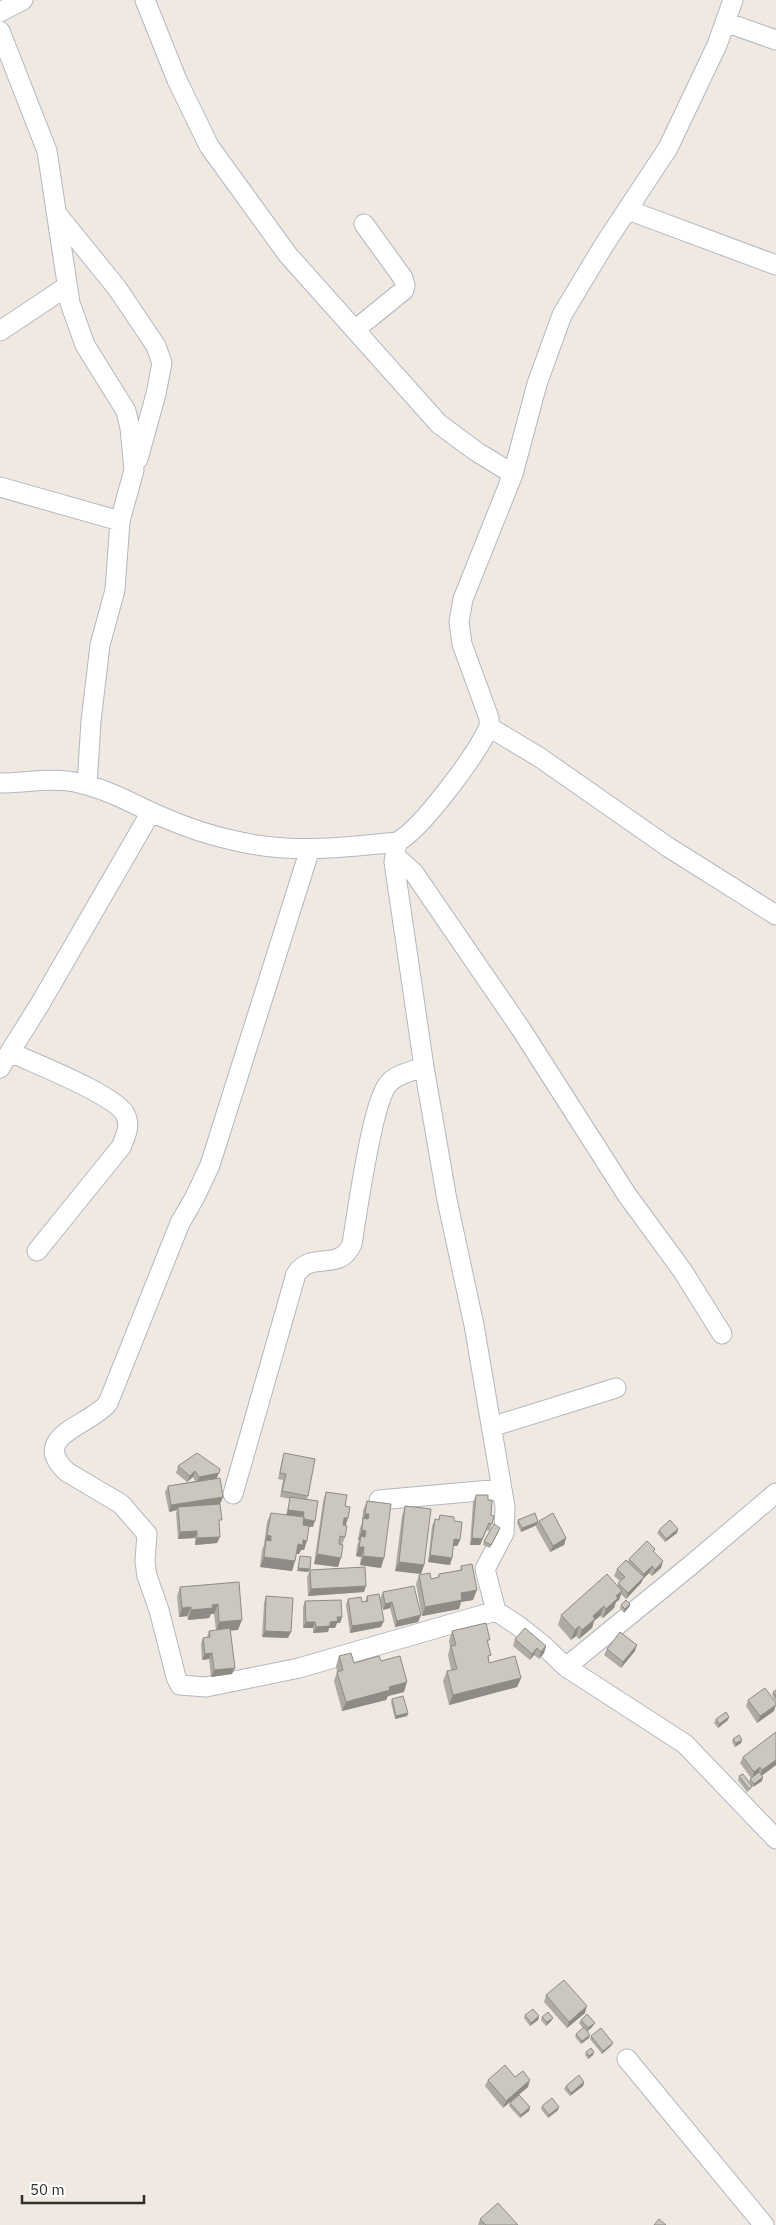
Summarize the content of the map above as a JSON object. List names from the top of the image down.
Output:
{
  "scale_bar": "50 m"
}
